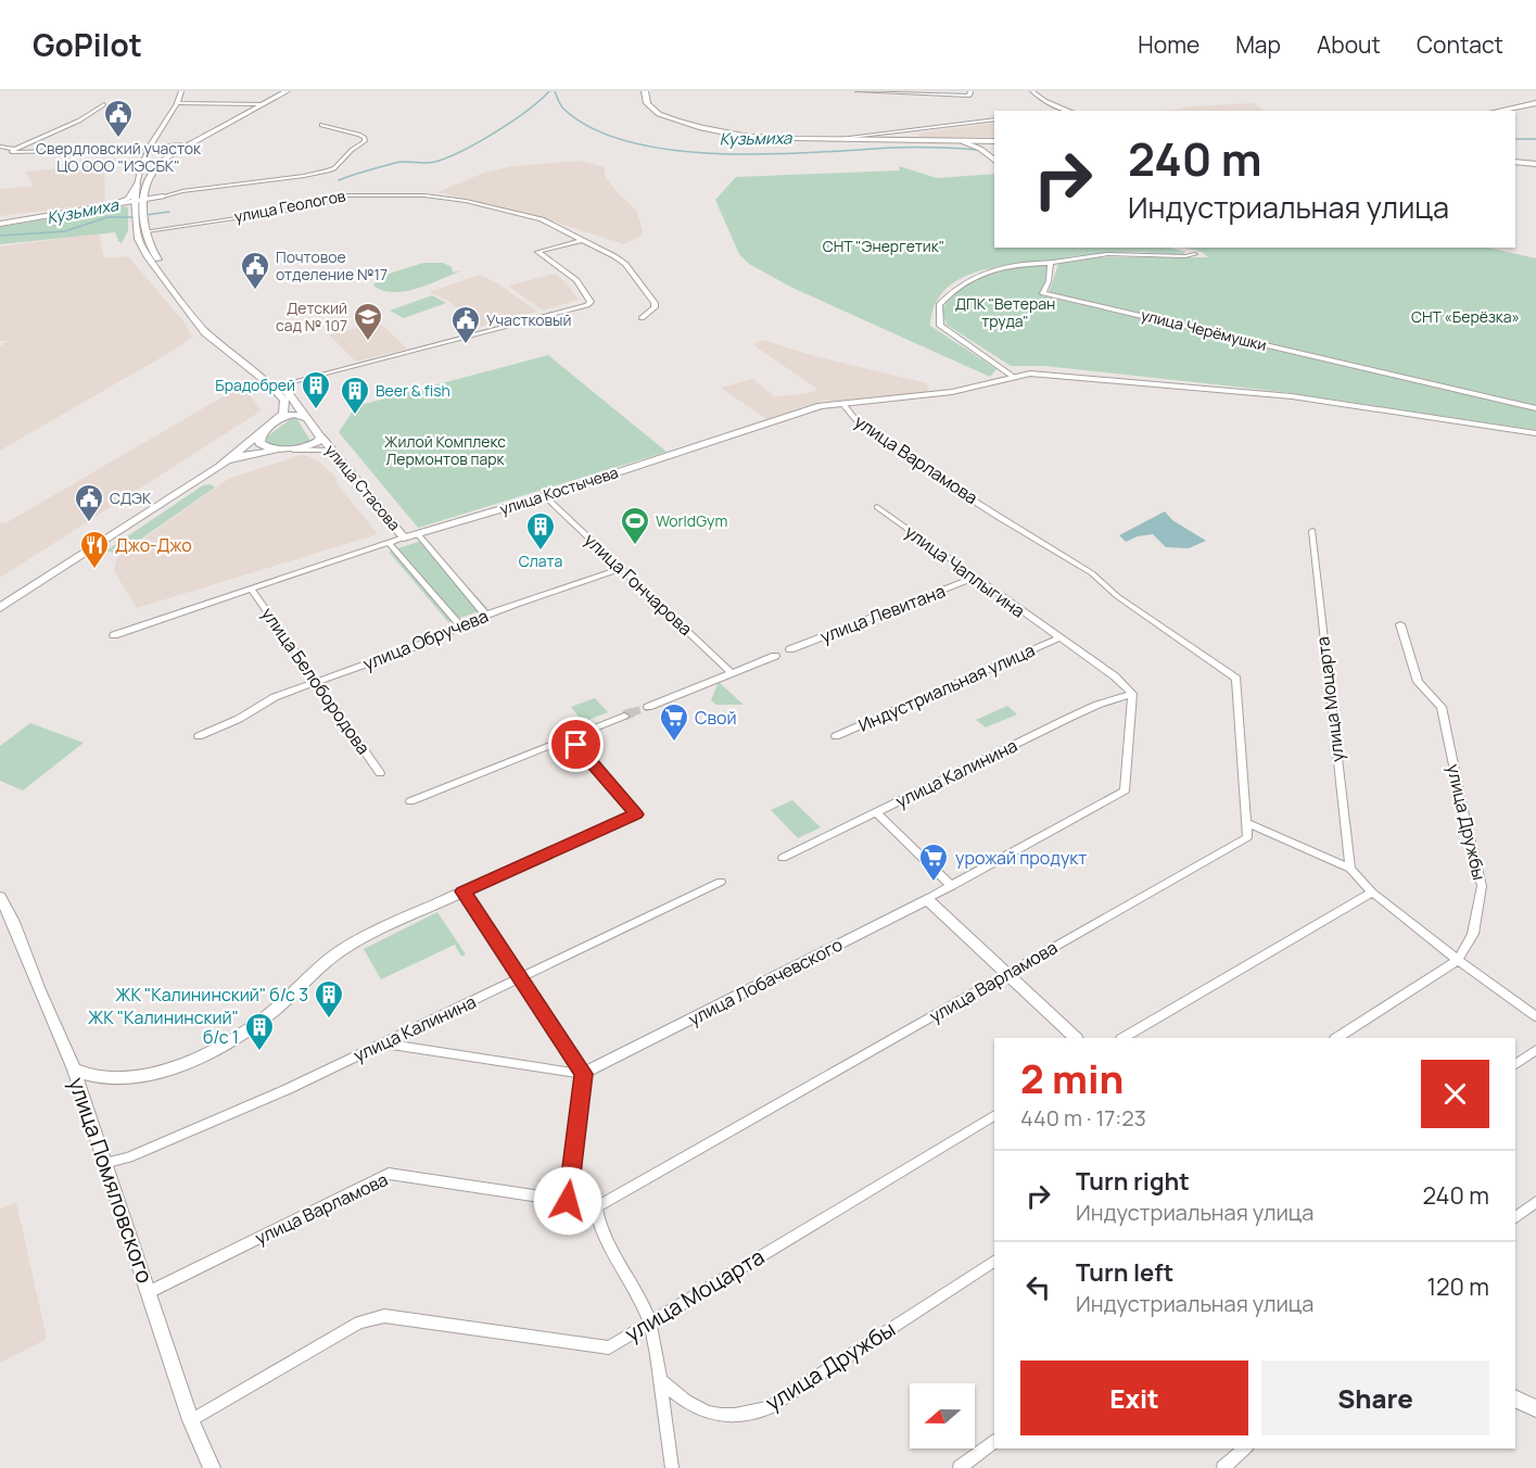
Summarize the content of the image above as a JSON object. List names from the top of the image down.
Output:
{
  "streets": {
    "street": [
      "улица Геологов",
      "улица Черёмушки",
      "улица Варламова",
      "улица Стасова",
      "улица Костычева",
      "улица Чаплыгина",
      "улица Гончарова",
      "улица Левитана",
      "улица Обручева",
      "улица Белобородова",
      "Индустриальная улица",
      "улица Моцарта",
      "улица Калинина",
      "улица Дружбы",
      "улица Лобачевского",
      "улица Помяловского"
    ]
  },
  "crossings": [
    ["улица Варламова", "улица Костычева"],
    ["улица Варламова", "улица Помяловского"],
    ["улица Стасова", "улица Костычева"],
    ["улица Стасова", "улица Обручева"],
    ["улица Костычева", "улица Гончарова"],
    ["улица Костычева", "улица Белобородова"],
    ["улица Чаплыгина", "улица Левитана"],
    ["улица Чаплыгина", "Индустриальная улица"],
    ["улица Чаплыгина", "улица Калинина"],
    ["улица Чаплыгина", "улица Лобачевского"],
    ["улица Гончарова", "улица Обручева"],
    ["улица Обручева", "улица Белобородова"],
    ["улица Моцарта", "улица Помяловского"],
    ["улица Калинина", "улица Лобачевского"],
    ["улица Калинина", "улица Помяловского"]
  ],
  "water": ["Кузьмиха"],
  "parks": [
    "СНТ \"Энергетик\"",
    "ДПК \"Ветеран труда\"",
    "СНТ «Берёзка»",
    "Жилой Комплекс Лермонтов парк"
  ],
  "places": {
    "public building": [
      "Свердловский участок ЦО ООО \"ИЭСБК\"",
      "Почтовое отделение №17",
      "Участковый",
      "СДЭК"
    ],
    "school or university": ["Детский сад № 107"],
    "building": [
      "Брадобрей",
      "Beer & fish",
      "Слата",
      "ЖК \"Калининский\" б/с 3",
      "ЖК \"Калининский\" б/с 1"
    ],
    "sports": ["WorldGym"],
    "restaurant": ["Джо-Джо"],
    "supermarket": ["Свой", "урожай продукт"]
  },
  "north": "left",
  "page": {
    "header": "GoPilot",
    "nav": [
      "Home",
      "Map",
      "About",
      "Contact"
    ],
    "turn": ["240 m", "Индустриальная улица"],
    "heading": ["2 min", "440 m · 17:23"],
    "list": [
      {
        "name": "Turn right",
        "note": "Индустриальная улица",
        "value": "240 m"
      },
      {
        "name": "Turn left",
        "note": "Индустриальная улица",
        "value": "120 m"
      }
    ],
    "buttons": ["Exit", "Share"]
  }
}
